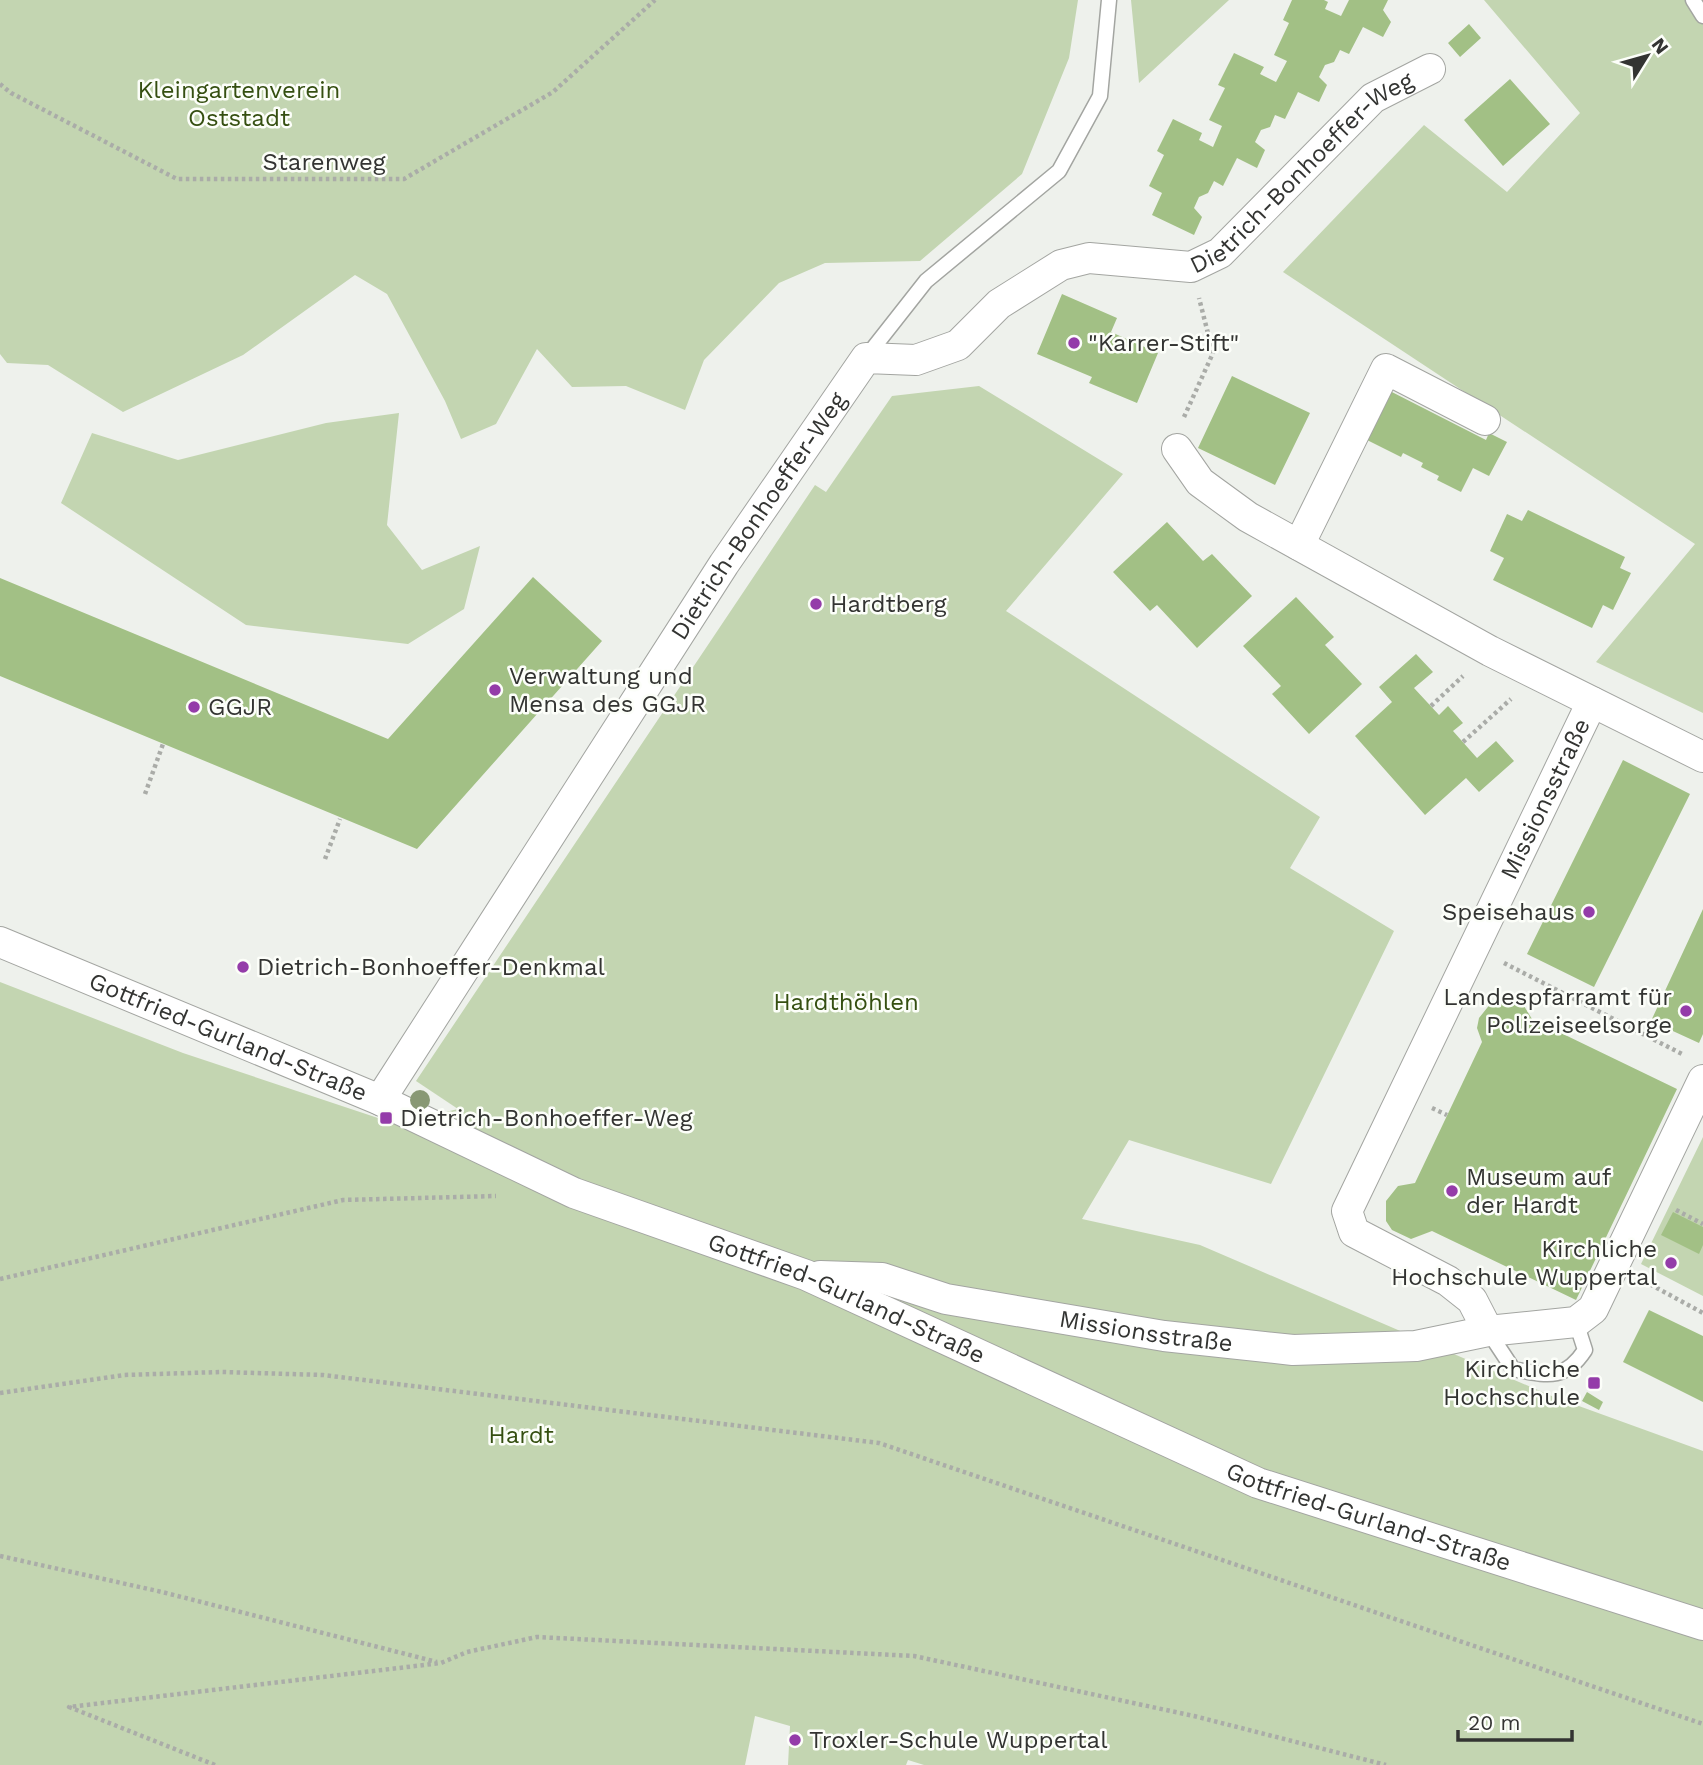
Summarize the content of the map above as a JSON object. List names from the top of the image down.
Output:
{
  "streets": {
    "street": ["Dietrich-Bonhoeffer-Weg", "Missionsstraße", "Gottfried-Gurland-Straße"],
    "path": ["Starenweg"]
  },
  "crossings": [
    ["Dietrich-Bonhoeffer-Weg", "Gottfried-Gurland-Straße"],
    ["Missionsstraße", "Gottfried-Gurland-Straße"]
  ],
  "parks": ["Kleingartenverein Oststadt", "Hardthöhlen", "Hardt"],
  "places": {
    "other": [
      "\"Karrer-Stift\"",
      "Hardtberg",
      "Verwaltung und Mensa des GGJR",
      "GGJR",
      "Speisehaus",
      "Dietrich-Bonhoeffer-Denkmal",
      "Landespfarramt für Polizeiseelsorge",
      "Museum auf der Hardt",
      "Kirchliche Hochschule Wuppertal",
      "Troxler-Schule Wuppertal"
    ],
    "transit": ["Dietrich-Bonhoeffer-Weg", "Kirchliche Hochschule"]
  },
  "scale_bar": "20 m",
  "north": "top right"
}
